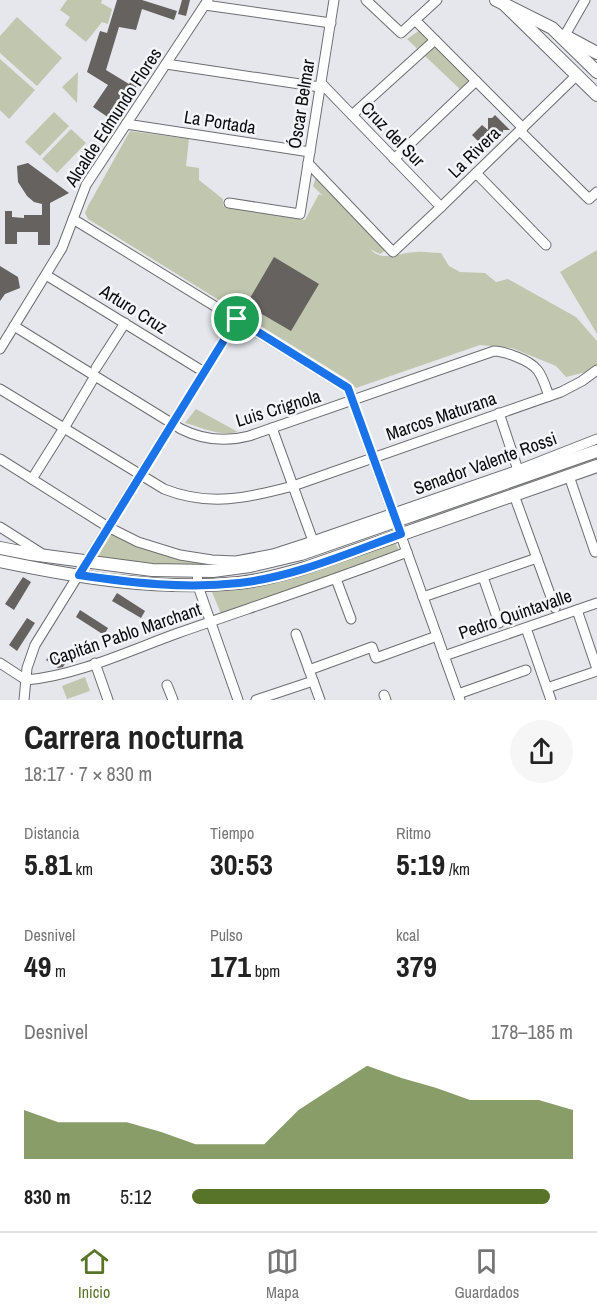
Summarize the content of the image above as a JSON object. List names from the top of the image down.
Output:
{
  "streets": {
    "street": [
      "Óscar Belmar",
      "Alcalde Edmundo Flores",
      "La Portada",
      "Cruz del Sur",
      "La Rivera",
      "Arturo Cruz",
      "Luis Crignola",
      "Marcos Maturana",
      "Senador Valente Rossi",
      "Pedro Quintavalle",
      "Capitán Pablo Marchant"
    ]
  },
  "crossings": [
    ["Óscar Belmar", "La Portada"],
    ["Óscar Belmar", "Cruz del Sur"],
    ["Óscar Belmar", "La Rivera"],
    ["Alcalde Edmundo Flores", "La Portada"],
    ["Alcalde Edmundo Flores", "Arturo Cruz"],
    ["Alcalde Edmundo Flores", "Luis Crignola"],
    ["Cruz del Sur", "La Rivera"],
    ["Luis Crignola", "Marcos Maturana"]
  ],
  "page": {
    "heading": ["Carrera nocturna", "18:17 · 7 × 830 m"],
    "stats": [
      ["Distancia", "5.81 km"],
      ["Tiempo", "30:53"],
      ["Ritmo", "5:19 /km"],
      ["Desnivel", "49 m"],
      ["Pulso", "171 bpm"],
      ["kcal", "379"]
    ],
    "chart": ["Desnivel", "178–185 m"],
    "list": [
      {
        "name": "830 m",
        "note": "5:12"
      }
    ],
    "tabs": ["Inicio", "Mapa", "Guardados"]
  }
}
